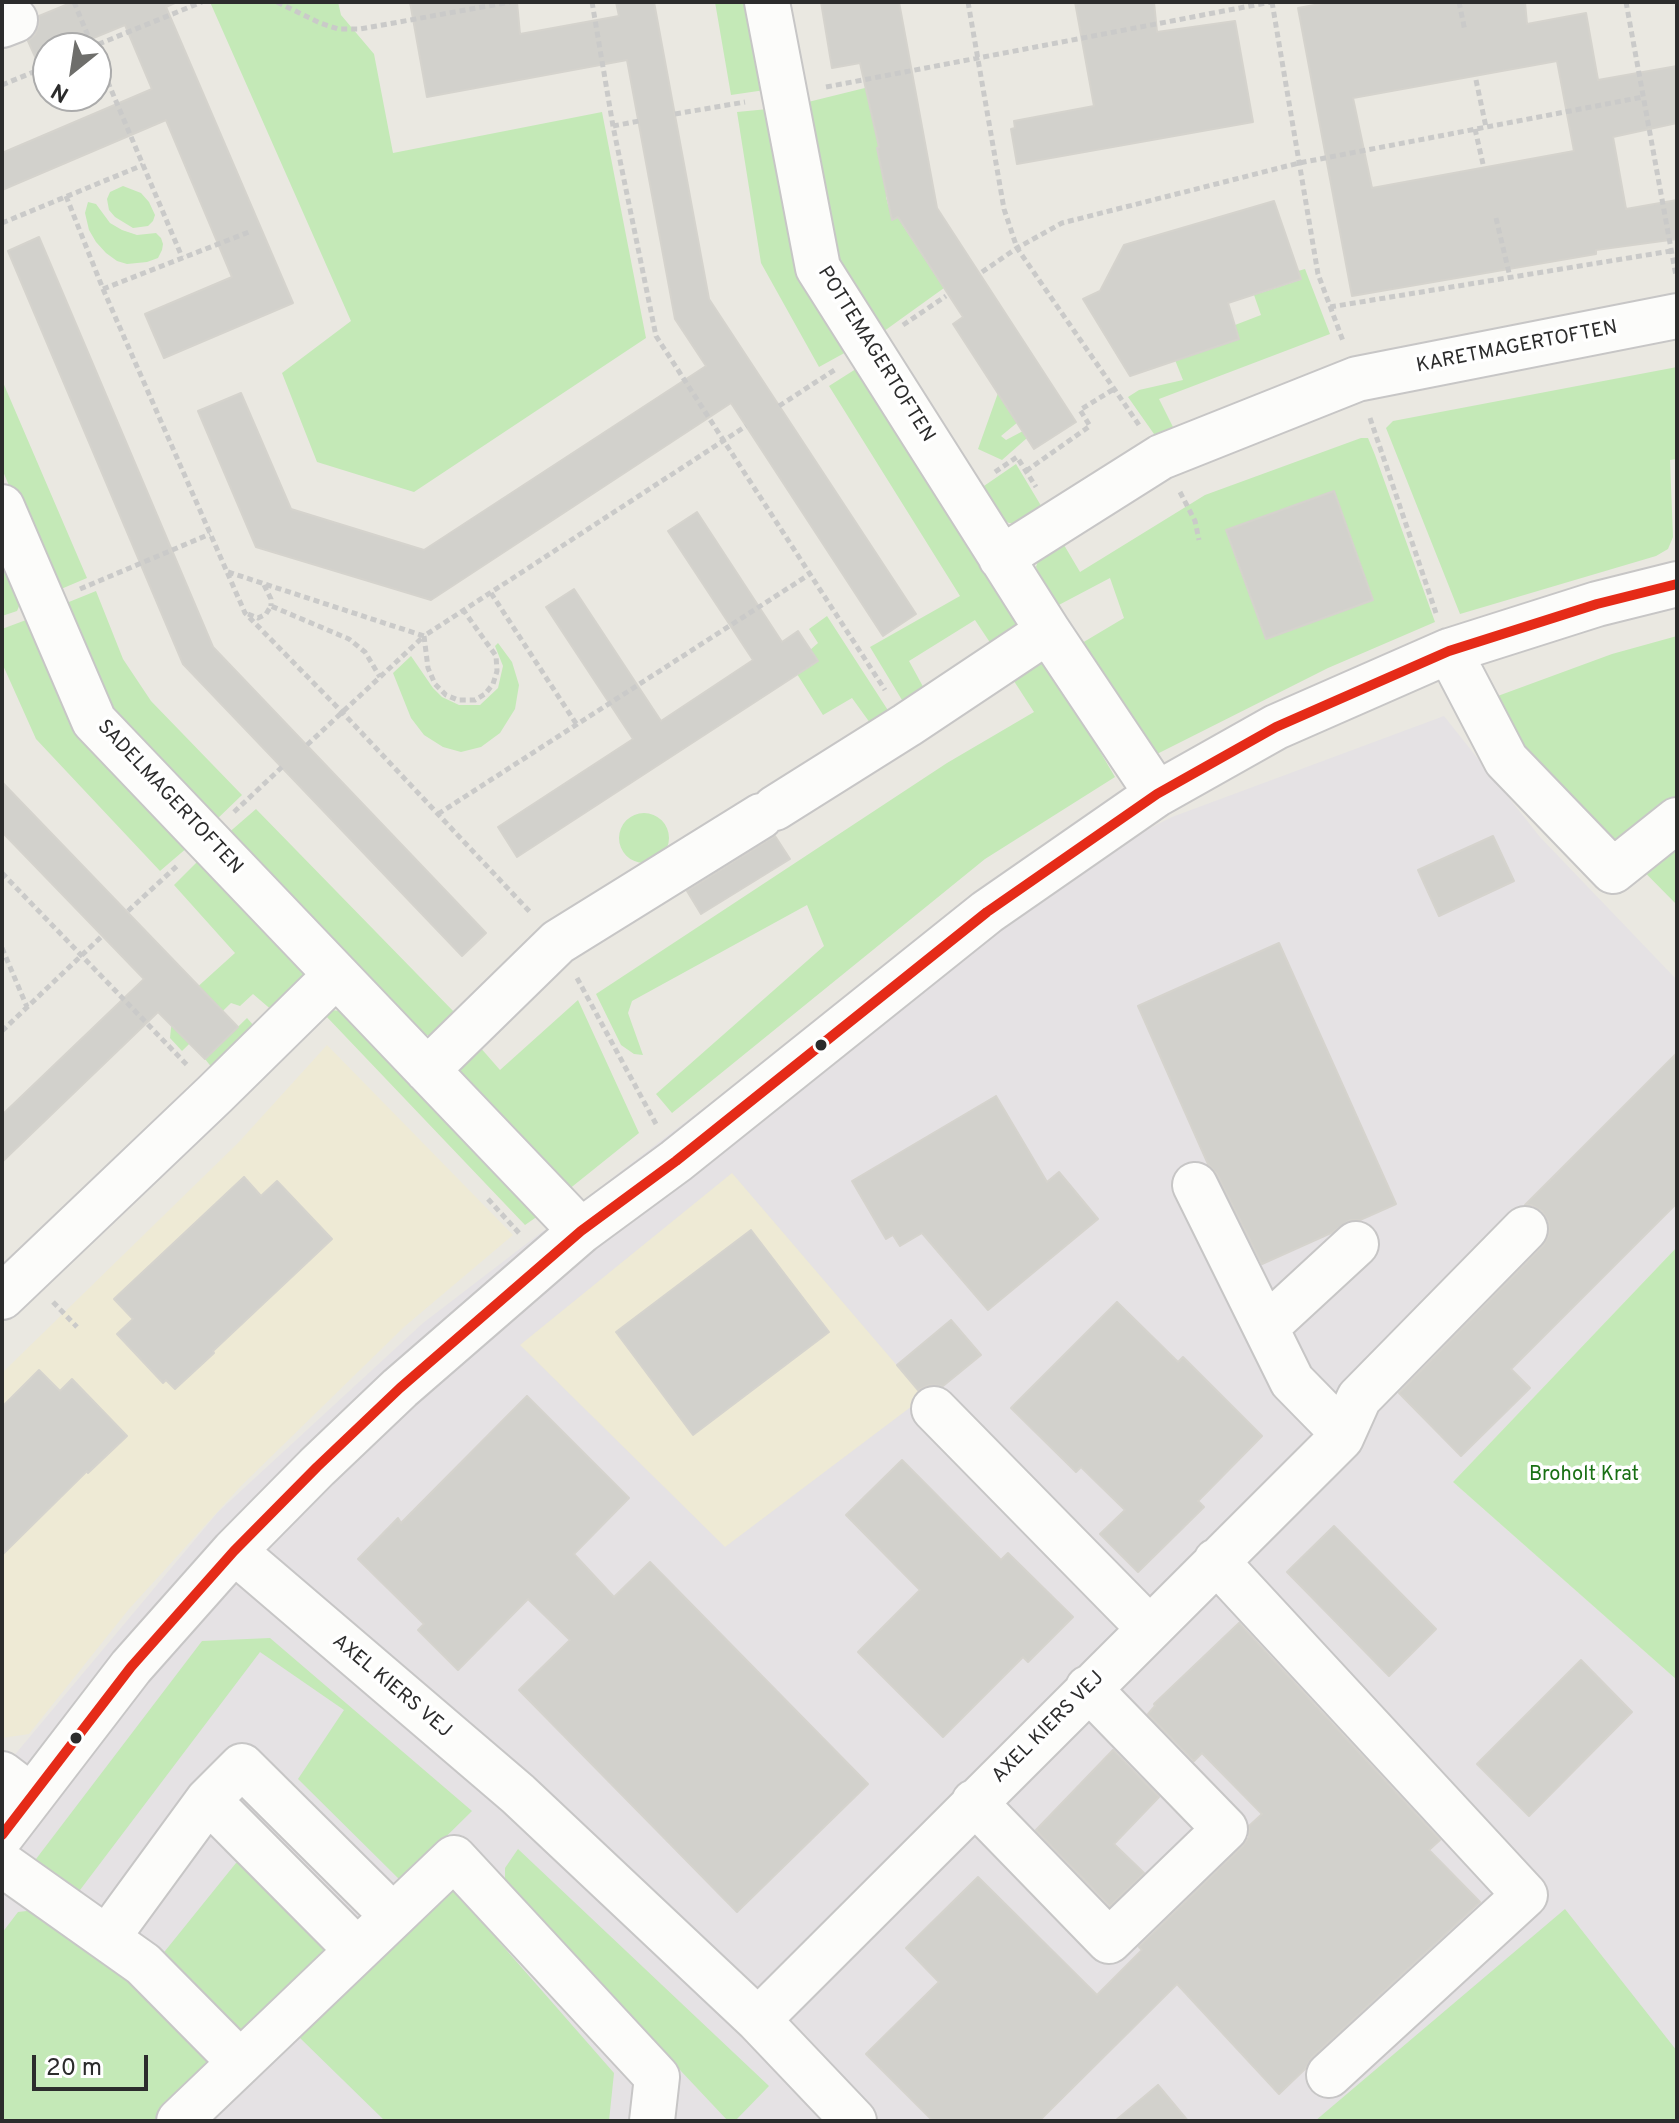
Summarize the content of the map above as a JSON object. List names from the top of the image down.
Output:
{
  "streets": {
    "street": [
      "KARETMAGERTOFTEN",
      "POTTEMAGERTOFTEN",
      "SADELMAGERTOFTEN",
      "AXEL KIERS VEJ"
    ]
  },
  "crossings": [
    ["KARETMAGERTOFTEN", "POTTEMAGERTOFTEN"]
  ],
  "parks": ["Broholt Krat"],
  "scale_bar": "20 m",
  "north": "bottom left"
}
